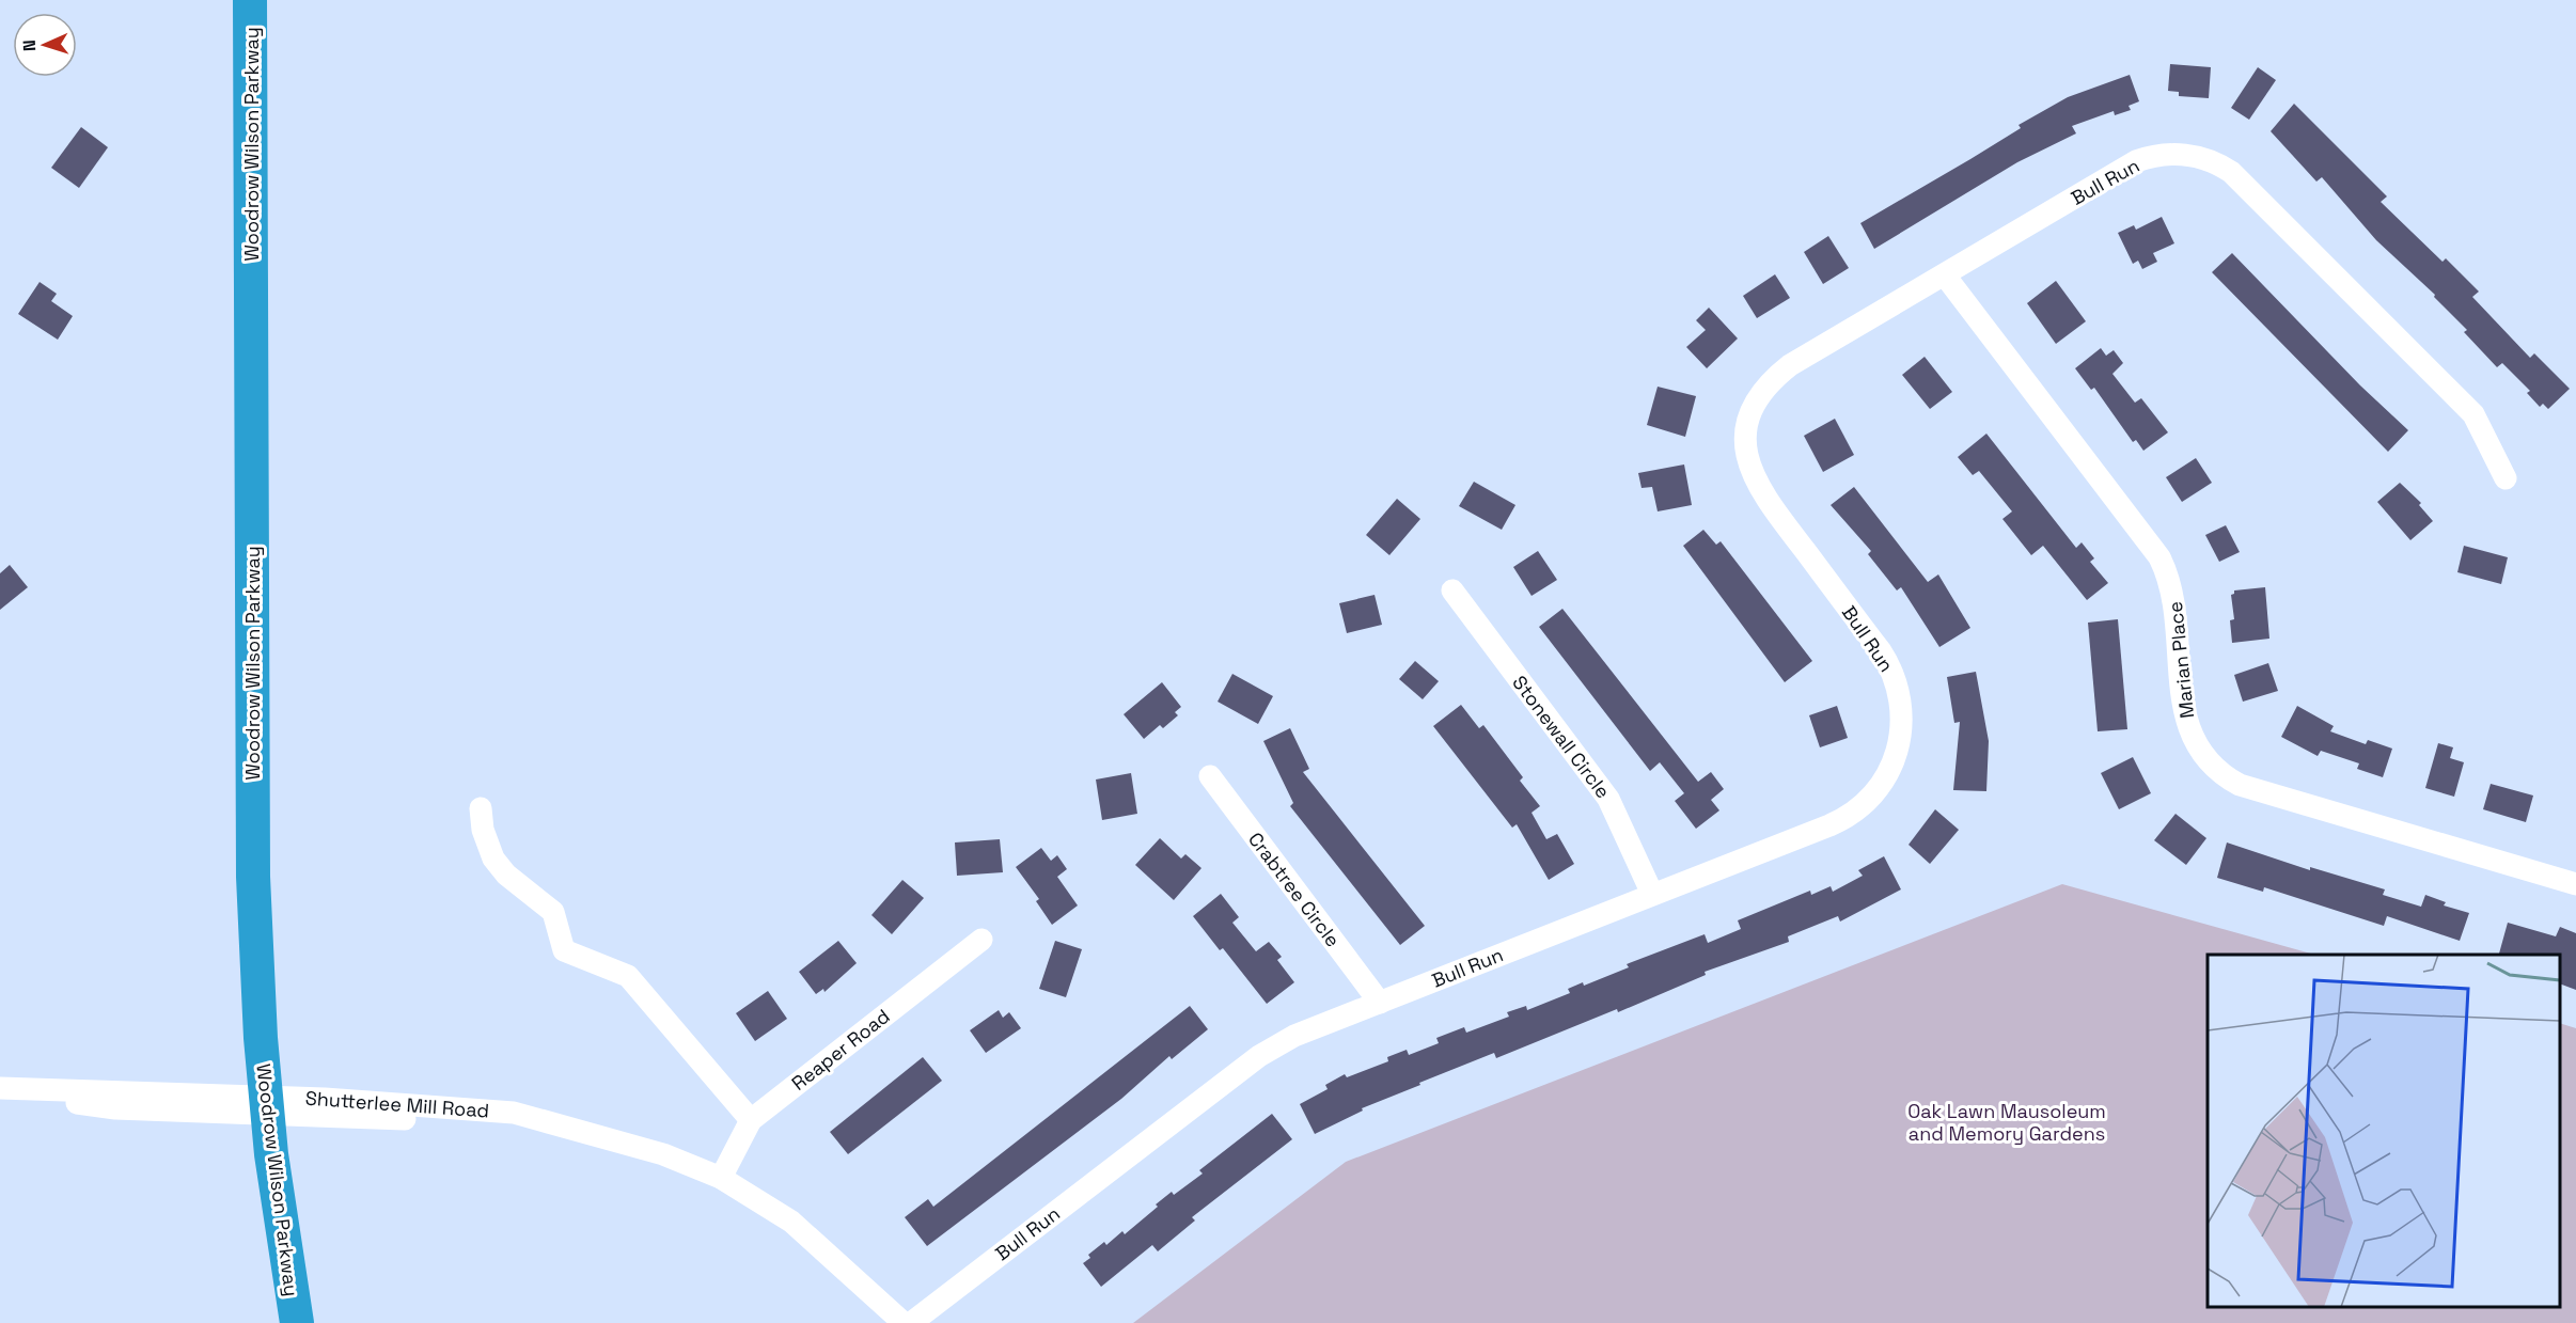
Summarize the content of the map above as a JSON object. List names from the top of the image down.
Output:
{
  "streets": {
    "highway": ["Woodrow Wilson Parkway"],
    "street": [
      "Bull Run",
      "Marian Place",
      "Stonewall Circle",
      "Crabtree Circle",
      "Reaper Road",
      "Shutterlee Mill Road"
    ]
  },
  "crossings": [
    ["Woodrow Wilson Parkway", "Shutterlee Mill Road"],
    ["Bull Run", "Marian Place"],
    ["Bull Run", "Stonewall Circle"],
    ["Bull Run", "Crabtree Circle"],
    ["Reaper Road", "Shutterlee Mill Road"]
  ],
  "parks": ["Oak Lawn Mausoleum and Memory Gardens"],
  "north": "left"
}
